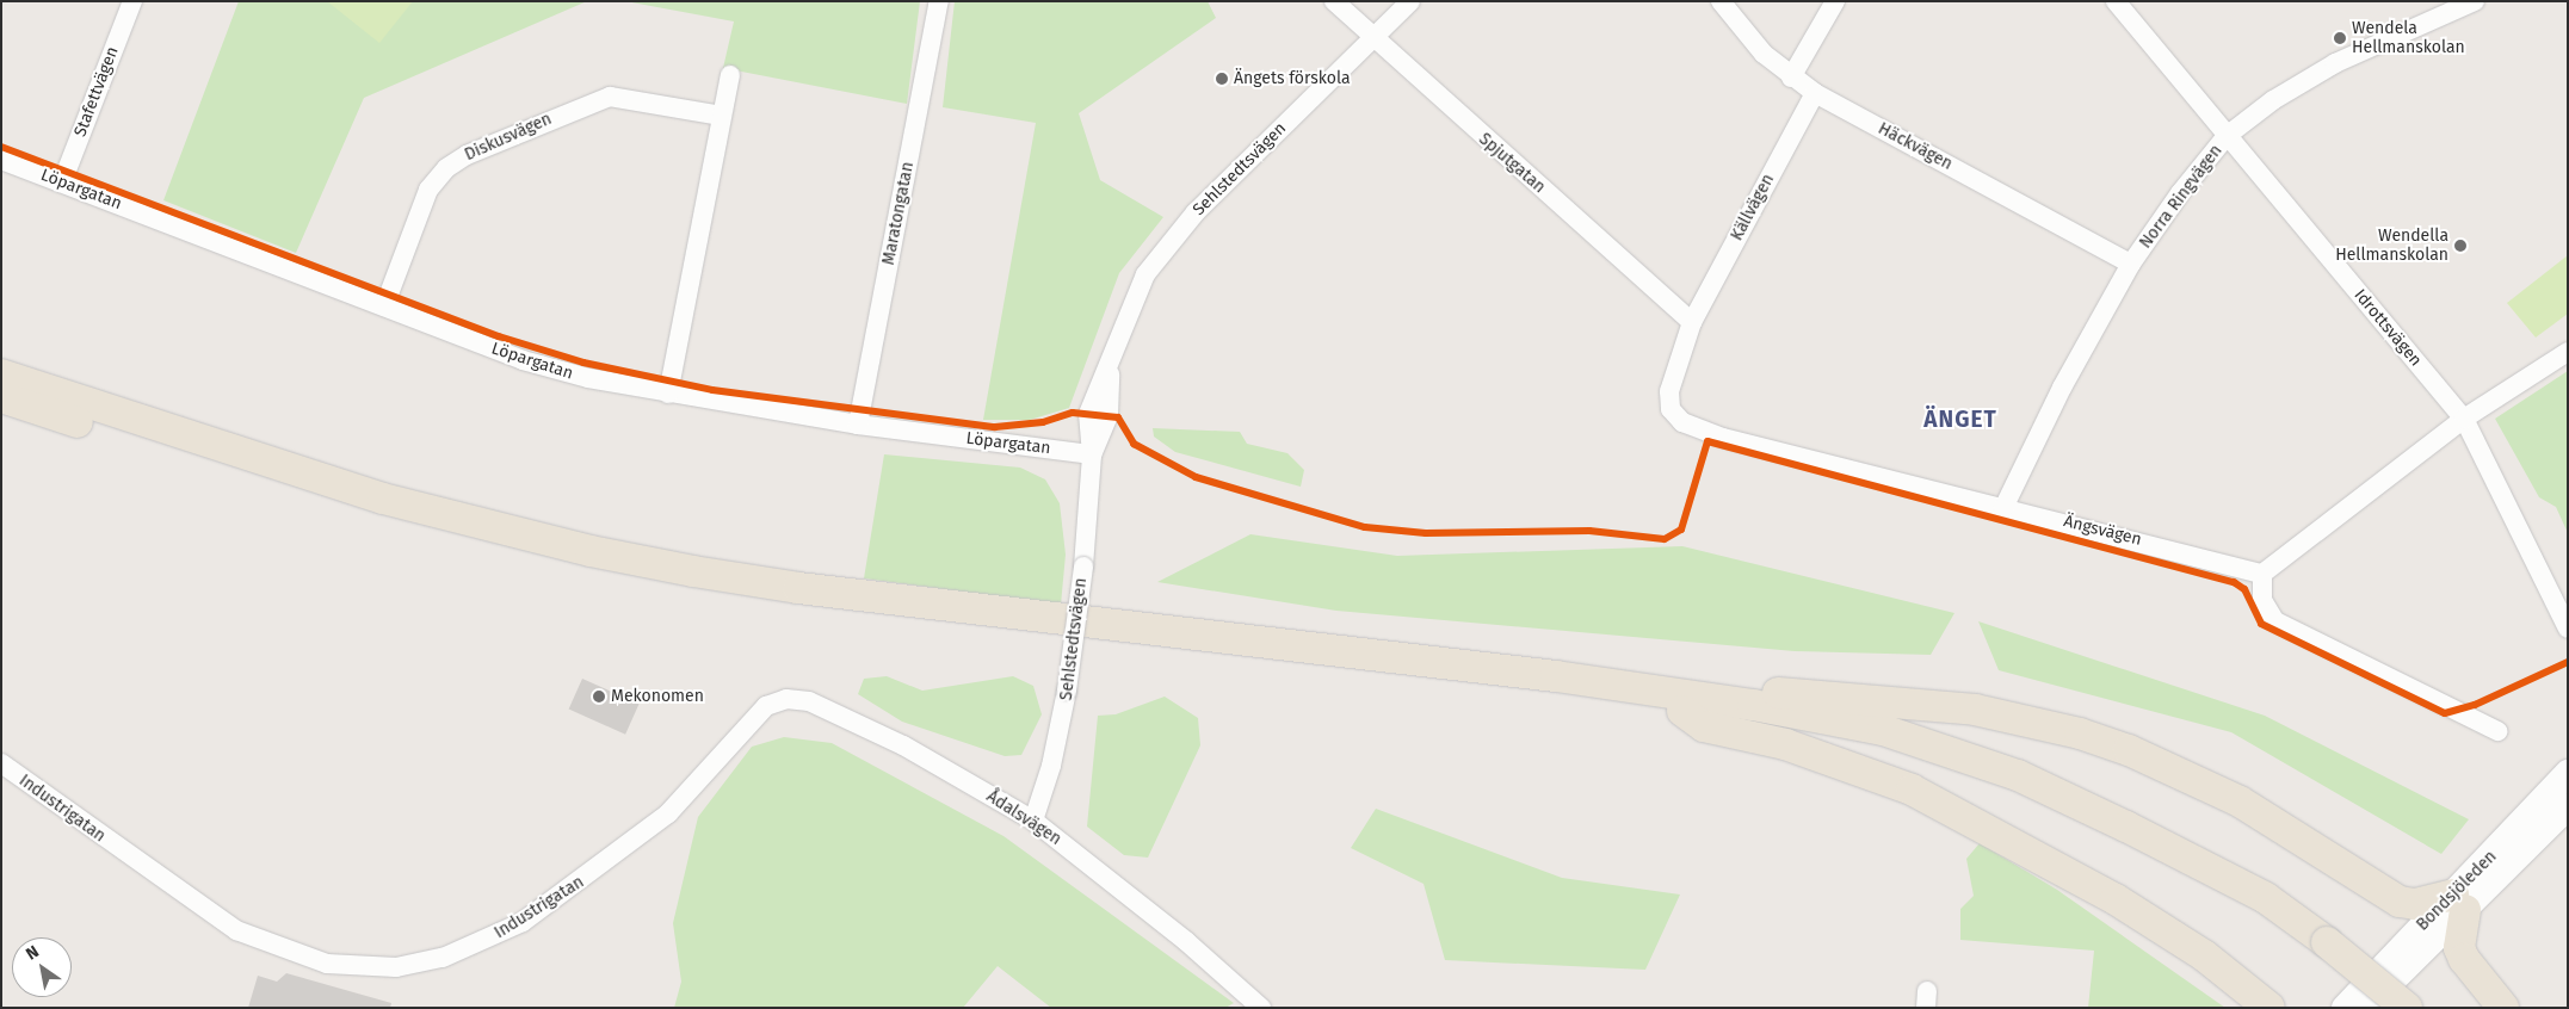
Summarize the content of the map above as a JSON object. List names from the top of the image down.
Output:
{
  "streets": {
    "main road": ["Bondsjöleden"],
    "street": [
      "Stafettvägen",
      "Diskusvägen",
      "Häckvägen",
      "Spjutgatan",
      "Sehlstedtsvägen",
      "Löpargatan",
      "Norra Ringvägen",
      "Källvägen",
      "Maratongatan",
      "Idrottsvägen",
      "Ängsvägen",
      "Industrigatan",
      "Ådalsvägen"
    ]
  },
  "crossings": [
    ["Stafettvägen", "Löpargatan"],
    ["Diskusvägen", "Löpargatan"],
    ["Häckvägen", "Norra Ringvägen"],
    ["Häckvägen", "Källvägen"],
    ["Spjutgatan", "Sehlstedtsvägen"],
    ["Spjutgatan", "Källvägen"],
    ["Spjutgatan", "Ängsvägen"],
    ["Sehlstedtsvägen", "Löpargatan"],
    ["Sehlstedtsvägen", "Ådalsvägen"],
    ["Löpargatan", "Maratongatan"],
    ["Norra Ringvägen", "Idrottsvägen"],
    ["Norra Ringvägen", "Ängsvägen"],
    ["Källvägen", "Ängsvägen"],
    ["Industrigatan", "Ådalsvägen"]
  ],
  "districts": ["ÄNGET"],
  "places": [
    "Wendela Hellmanskolan",
    "Ängets förskola",
    "Wendella Hellmanskolan",
    "Mekonomen"
  ],
  "north": "top left"
}
